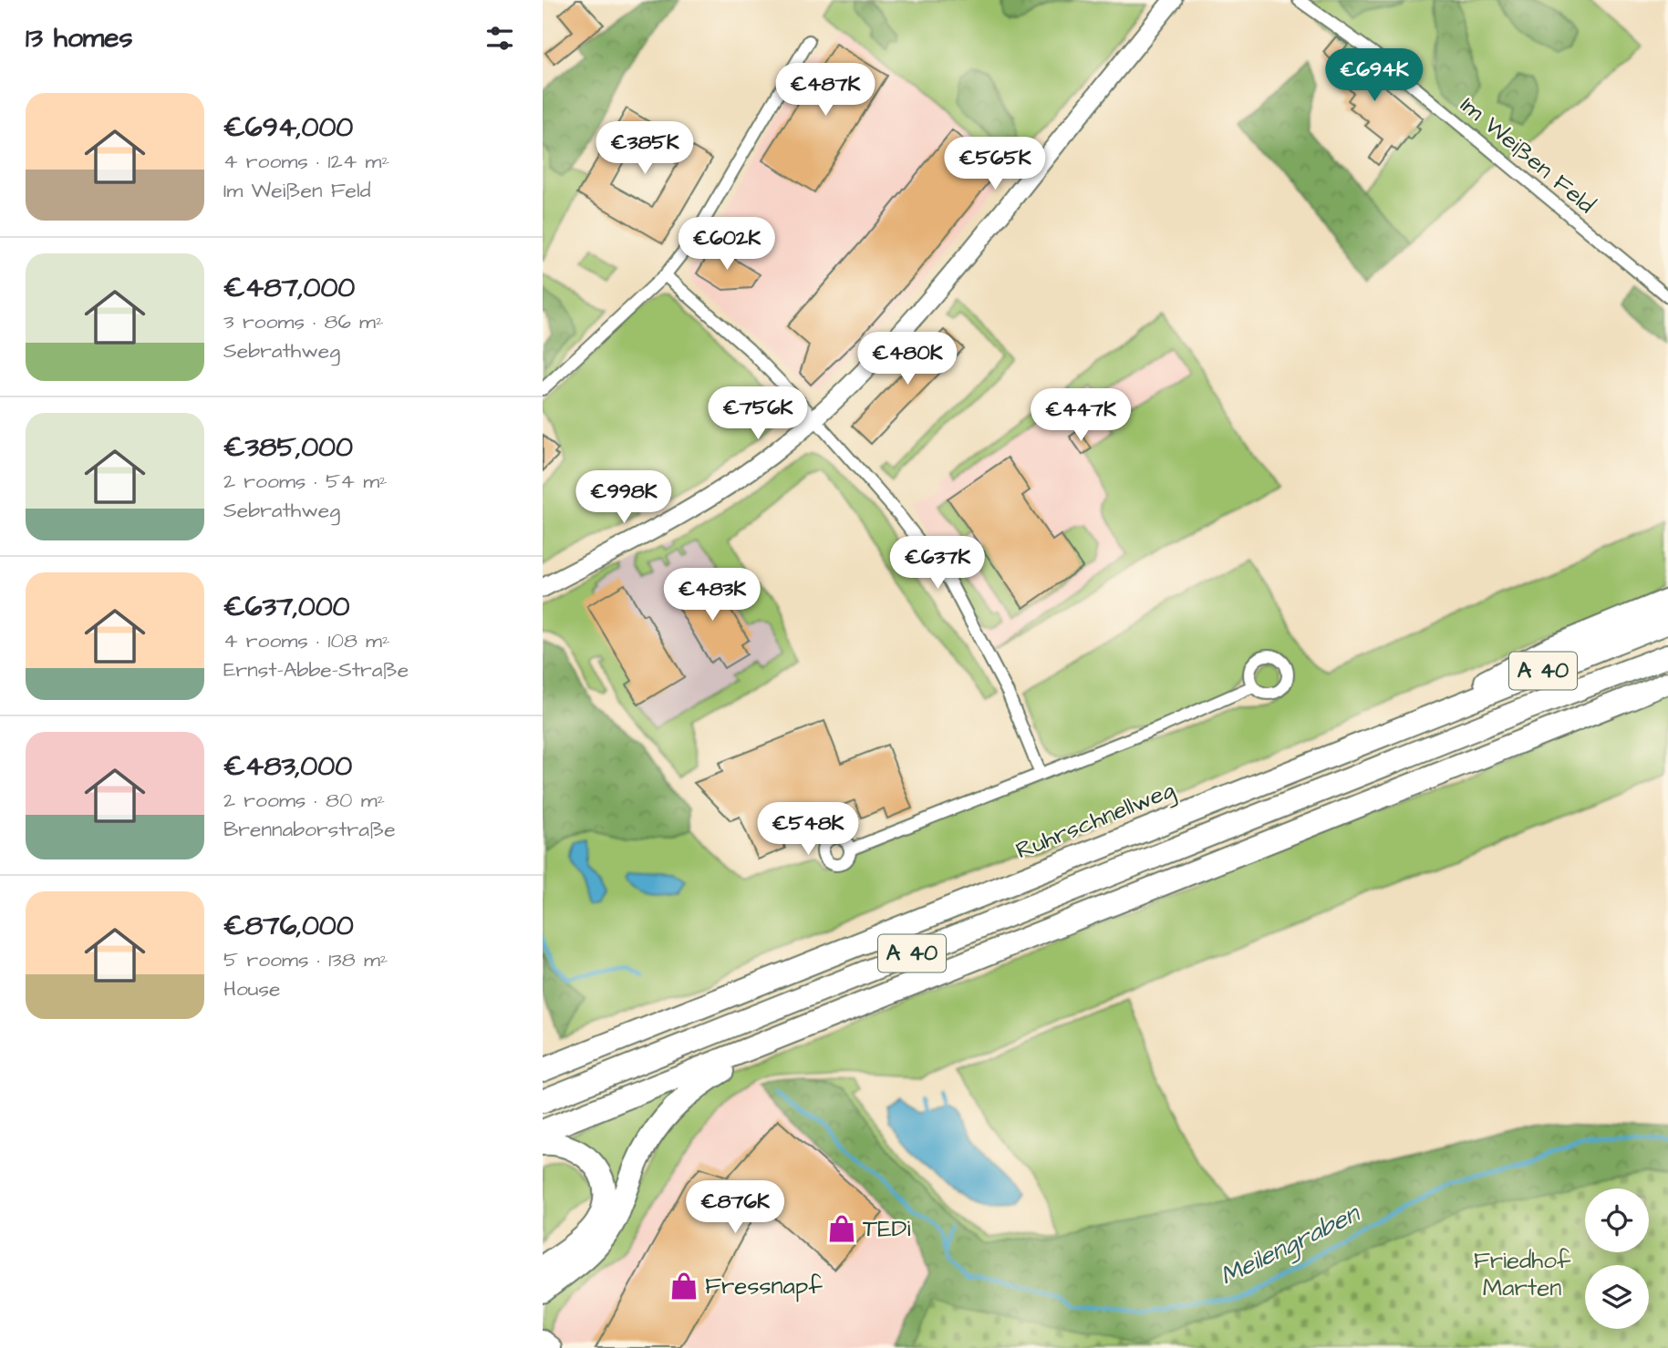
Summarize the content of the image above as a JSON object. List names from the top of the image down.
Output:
{
  "streets": {
    "highway": ["A 40", "Ruhrschnellweg"],
    "street": ["Im Weißen Feld"]
  },
  "water": ["Meilengraben"],
  "parks": ["Friedhof Marten"],
  "places": {
    "shop": ["TEDi", "Fressnapf"]
  },
  "page": {
    "heading": "13 homes",
    "price": [
      "€694K",
      "€487K",
      "€385K",
      "€565K",
      "€602K",
      "€480K",
      "€756K",
      "€447K",
      "€998K",
      "€637K",
      "€483K",
      "€548K",
      "€876K"
    ],
    "list": [
      {
        "name": "€694,000",
        "note": "4 rooms · 124 m² · Im Weißen Feld"
      },
      {
        "name": "€487,000",
        "note": "3 rooms · 86 m² · Sebrathweg"
      },
      {
        "name": "€385,000",
        "note": "2 rooms · 54 m² · Sebrathweg"
      },
      {
        "name": "€637,000",
        "note": "4 rooms · 108 m² · Ernst-Abbe-Straße"
      },
      {
        "name": "€483,000",
        "note": "2 rooms · 80 m² · Brennaborstraße"
      },
      {
        "name": "€876,000",
        "note": "5 rooms · 138 m² · House"
      }
    ]
  }
}
